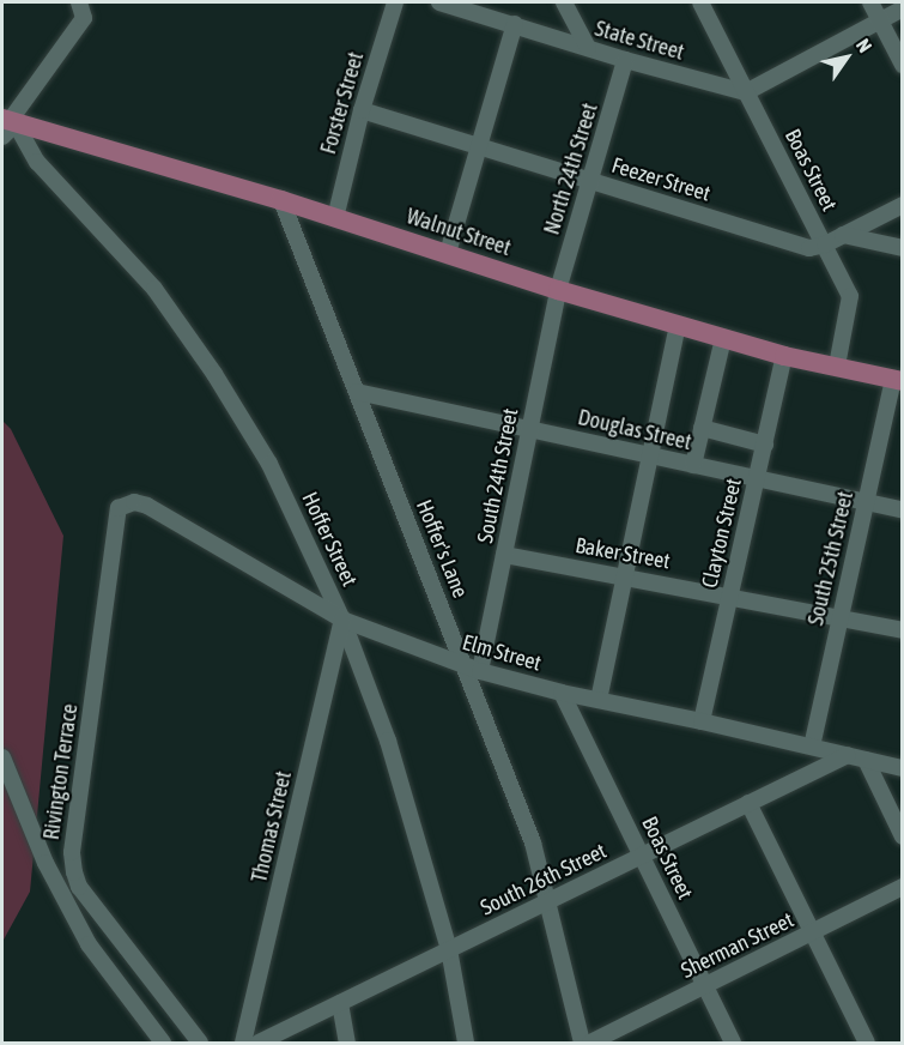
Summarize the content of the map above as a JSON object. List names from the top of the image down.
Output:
{
  "streets": {
    "main road": ["Walnut Street"],
    "street": [
      "State Street",
      "Forster Street",
      "North 24th Street",
      "Boas Street",
      "Feezer Street",
      "Douglas Street",
      "South 24th Street",
      "Clayton Street",
      "Hoffer Street",
      "Hoffer's Lane",
      "Baker Street",
      "South 25th Street",
      "Elm Street",
      "Rivington Terrace",
      "Thomas Street",
      "South 26th Street",
      "Sherman Street"
    ]
  },
  "crossings": [
    ["State Street", "North 24th Street"],
    ["State Street", "Boas Street"],
    ["Forster Street", "Feezer Street"],
    ["Forster Street", "Walnut Street"],
    ["North 24th Street", "Feezer Street"],
    ["North 24th Street", "Walnut Street"],
    ["North 24th Street", "South 24th Street"],
    ["Boas Street", "Feezer Street"],
    ["Boas Street", "Walnut Street"],
    ["Boas Street", "Elm Street"],
    ["Boas Street", "South 26th Street"],
    ["Boas Street", "Sherman Street"],
    ["Walnut Street", "South 24th Street"],
    ["Walnut Street", "Clayton Street"],
    ["Walnut Street", "Hoffer Street"],
    ["Walnut Street", "Hoffer's Lane"],
    ["Walnut Street", "South 25th Street"],
    ["Douglas Street", "South 24th Street"],
    ["Douglas Street", "Clayton Street"],
    ["Douglas Street", "Hoffer's Lane"],
    ["Douglas Street", "South 25th Street"],
    ["South 24th Street", "Hoffer's Lane"],
    ["South 24th Street", "Baker Street"],
    ["South 24th Street", "Elm Street"],
    ["Clayton Street", "Baker Street"],
    ["Clayton Street", "Elm Street"],
    ["Hoffer Street", "Elm Street"],
    ["Hoffer Street", "Thomas Street"],
    ["Hoffer Street", "South 26th Street"],
    ["Hoffer's Lane", "Elm Street"],
    ["Hoffer's Lane", "South 26th Street"],
    ["Baker Street", "South 25th Street"],
    ["South 25th Street", "Elm Street"],
    ["Elm Street", "Rivington Terrace"],
    ["Elm Street", "Thomas Street"],
    ["Elm Street", "South 26th Street"]
  ],
  "north": "top right"
}
